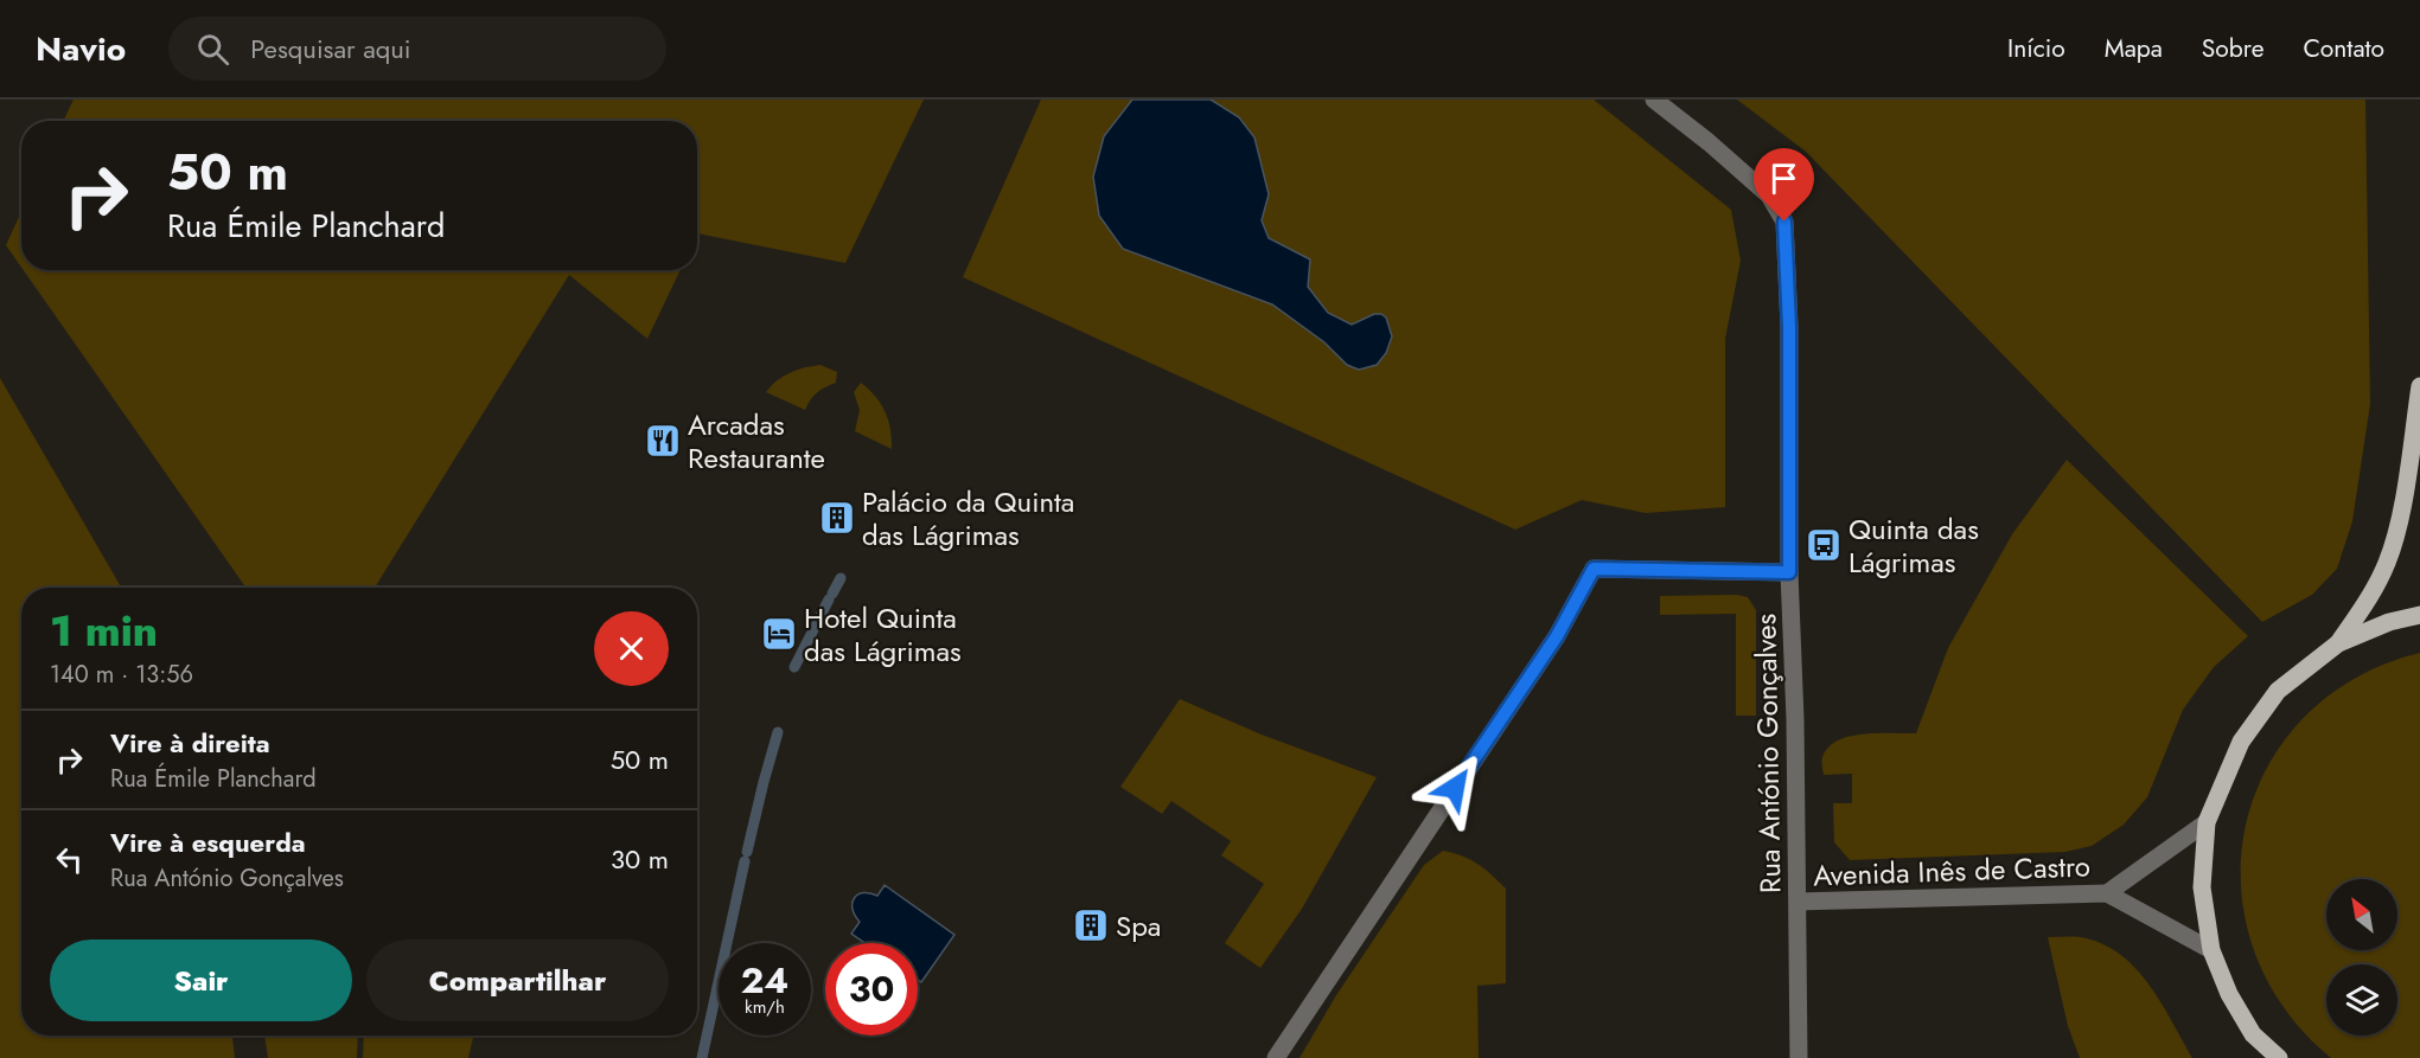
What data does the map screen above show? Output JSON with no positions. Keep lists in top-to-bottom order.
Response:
{
  "streets": {
    "street": ["Rua António Gonçalves", "Avenida Inês de Castro"]
  },
  "crossings": [
    ["Rua António Gonçalves", "Avenida Inês de Castro"]
  ],
  "places": {
    "restaurant": ["Arcadas Restaurante"],
    "building": ["Palácio da Quinta das Lágrimas", "Spa"],
    "bus stop": ["Quinta das Lágrimas"],
    "hotel": ["Hotel Quinta das Lágrimas"]
  },
  "north": "top left",
  "page": {
    "header": "Navio",
    "search": "Pesquisar aqui",
    "nav": [
      "Início",
      "Mapa",
      "Sobre",
      "Contato"
    ],
    "turn": ["50 m", "Rua Émile Planchard"],
    "heading": ["1 min", "140 m · 13:56"],
    "list": [
      {
        "name": "Vire à direita",
        "note": "Rua Émile Planchard",
        "value": "50 m"
      },
      {
        "name": "Vire à esquerda",
        "note": "Rua António Gonçalves",
        "value": "30 m"
      }
    ],
    "buttons": ["Sair", "Compartilhar"],
    "speed": "24 km/h",
    "limit": "30"
  }
}
